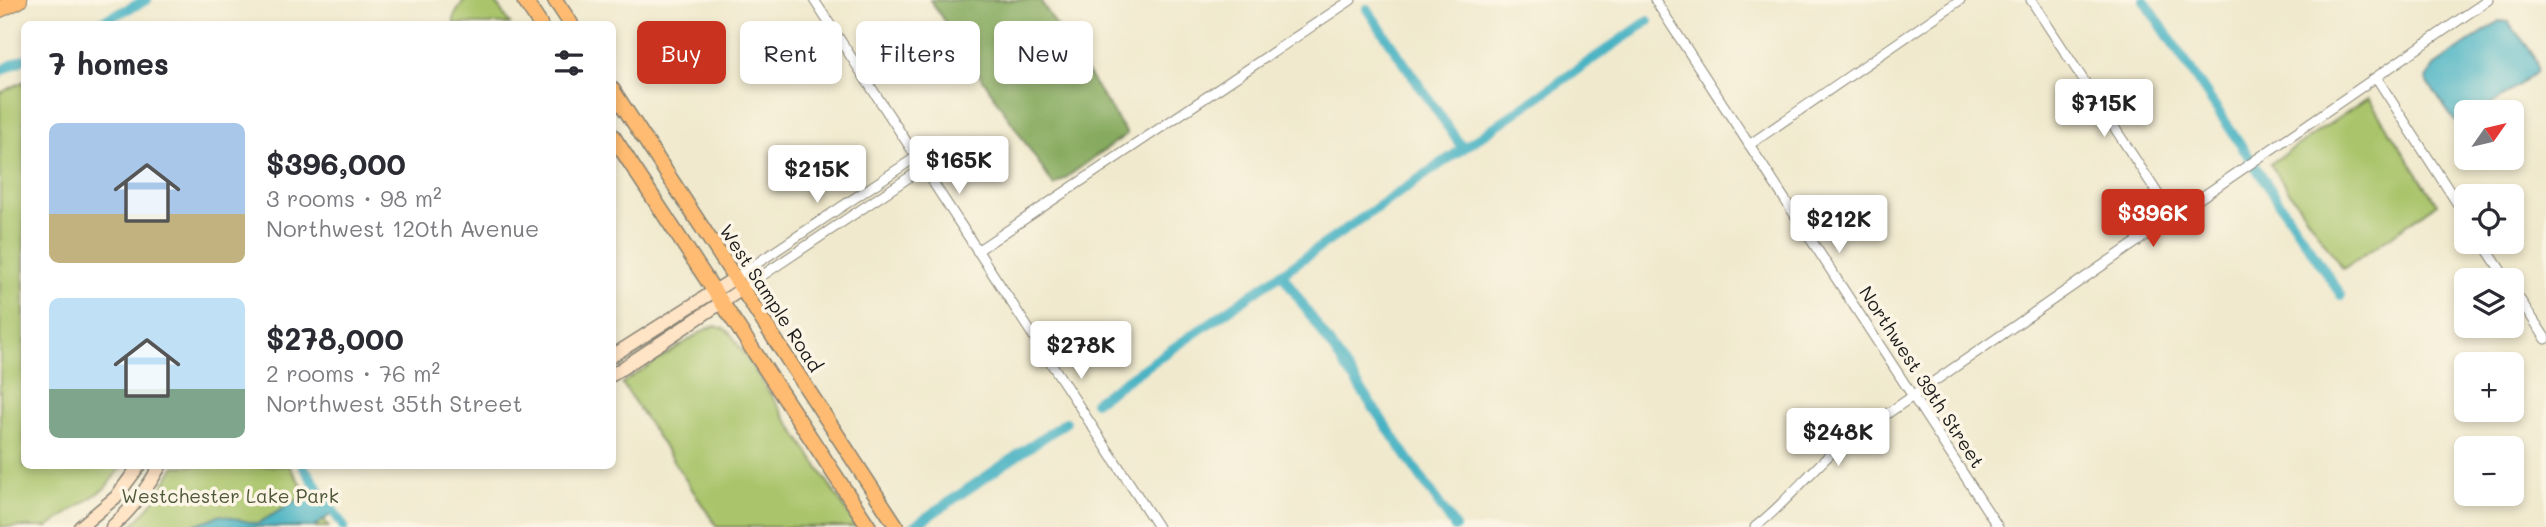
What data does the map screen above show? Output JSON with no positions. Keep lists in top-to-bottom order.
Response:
{
  "streets": {
    "main road": ["West Sample Road"],
    "street": ["Northwest 39th Street"]
  },
  "parks": ["Westchester Lake Park"],
  "north": "top right",
  "page": {
    "chip": [
      "Buy",
      "Rent",
      "Filters",
      "New"
    ],
    "heading": "7 homes",
    "price": [
      "$715K",
      "$165K",
      "$215K",
      "$396K",
      "$212K",
      "$278K",
      "$248K"
    ],
    "map_buttons": ["+", "−"],
    "list": [
      {
        "name": "$396,000",
        "note": "3 rooms · 98 m² · Northwest 120th Avenue"
      },
      {
        "name": "$278,000",
        "note": "2 rooms · 76 m² · Northwest 35th Street"
      }
    ]
  }
}
